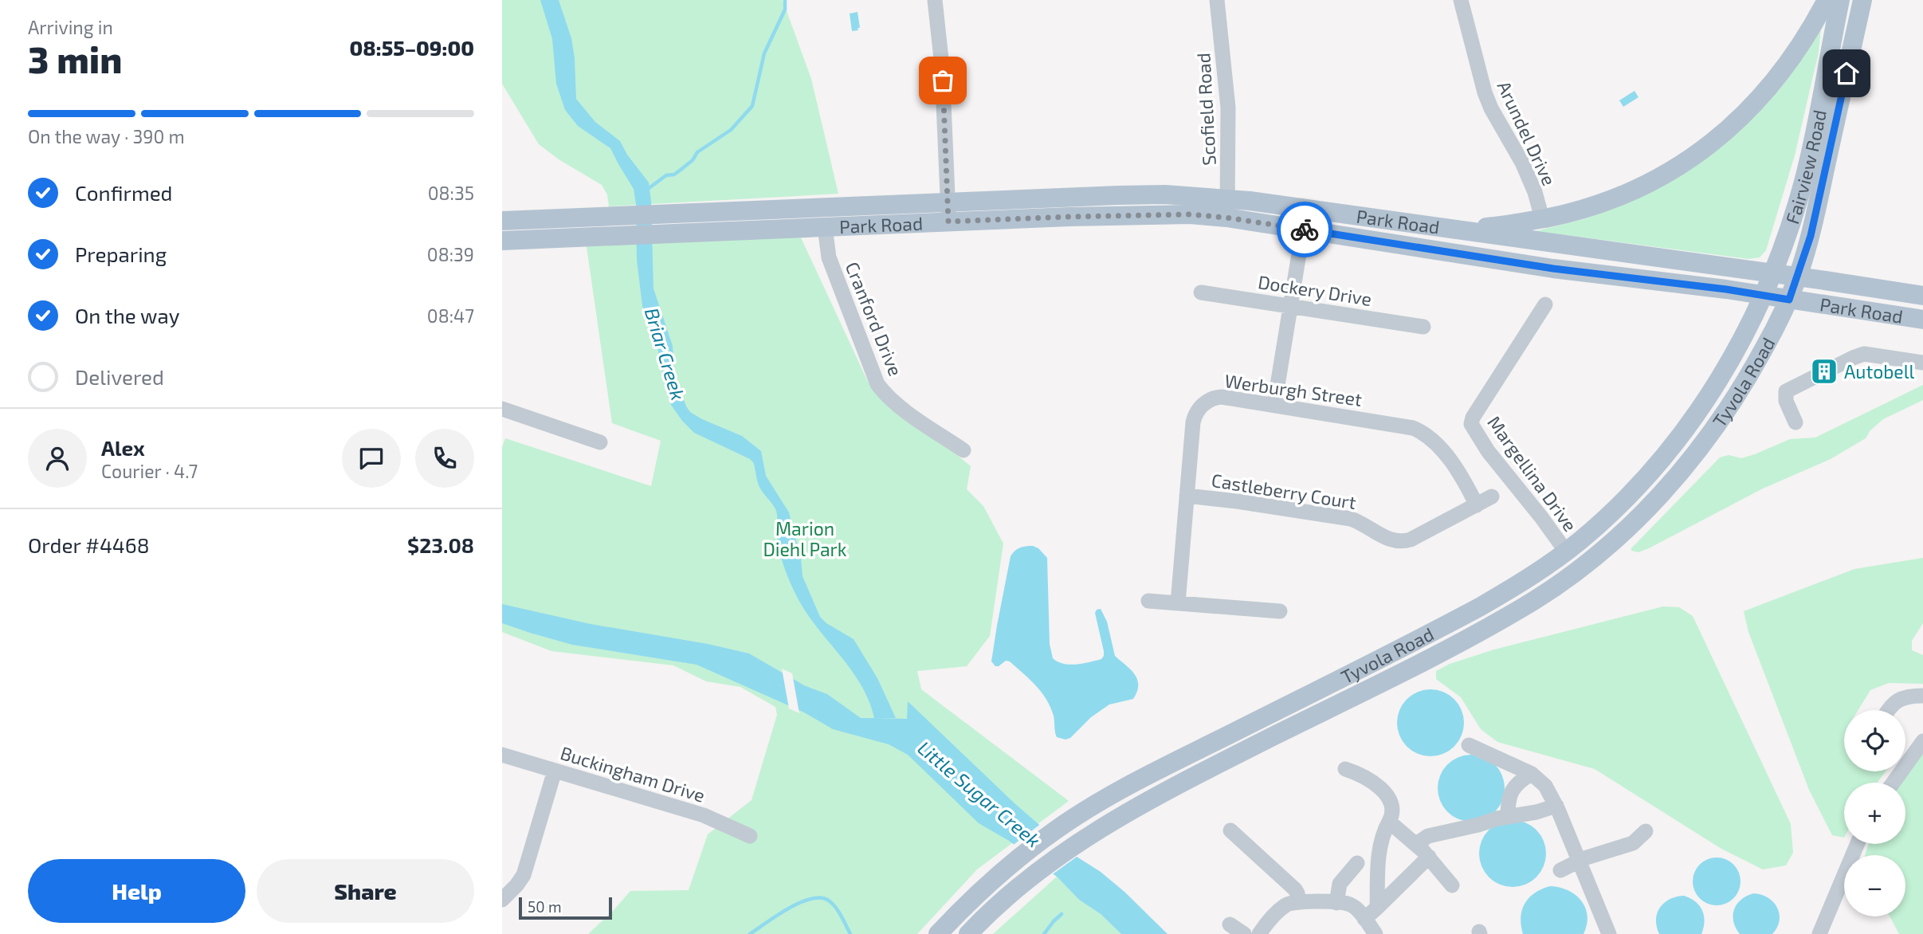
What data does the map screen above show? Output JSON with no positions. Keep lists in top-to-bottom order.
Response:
{
  "streets": {
    "main road": ["Fairview Road", "Park Road", "Tyvola Road"],
    "street": [
      "Scofield Road",
      "Arundel Drive",
      "Dockery Drive",
      "Cranford Drive",
      "Werburgh Street",
      "Margellina Drive",
      "Castleberry Court",
      "Buckingham Drive"
    ]
  },
  "crossings": [
    ["Scofield Road", "Park Road"],
    ["Fairview Road", "Park Road"],
    ["Fairview Road", "Tyvola Road"],
    ["Park Road", "Cranford Drive"],
    ["Park Road", "Tyvola Road"],
    ["Tyvola Road", "Margellina Drive"],
    ["Werburgh Street", "Castleberry Court"]
  ],
  "water": ["Briar Creek", "Little Sugar Creek"],
  "parks": ["Marion Diehl Park"],
  "places": {
    "building": ["Autobell"]
  },
  "scale_bar": "50 m",
  "page": {
    "heading": ["3 min", "Arriving in", "08:55–09:00"],
    "panel": [
      "Alex",
      "Courier · 4.7",
      "Order #4468",
      "$23.08"
    ],
    "bar": "On the way · 390 m",
    "list": [
      ["Confirmed", "08:35"],
      ["Preparing", "08:39"],
      ["On the way", "08:47"],
      "Delivered"
    ],
    "map_buttons": ["+", "−"],
    "buttons": ["Help", "Share"],
    "scale": "50 m"
  }
}
